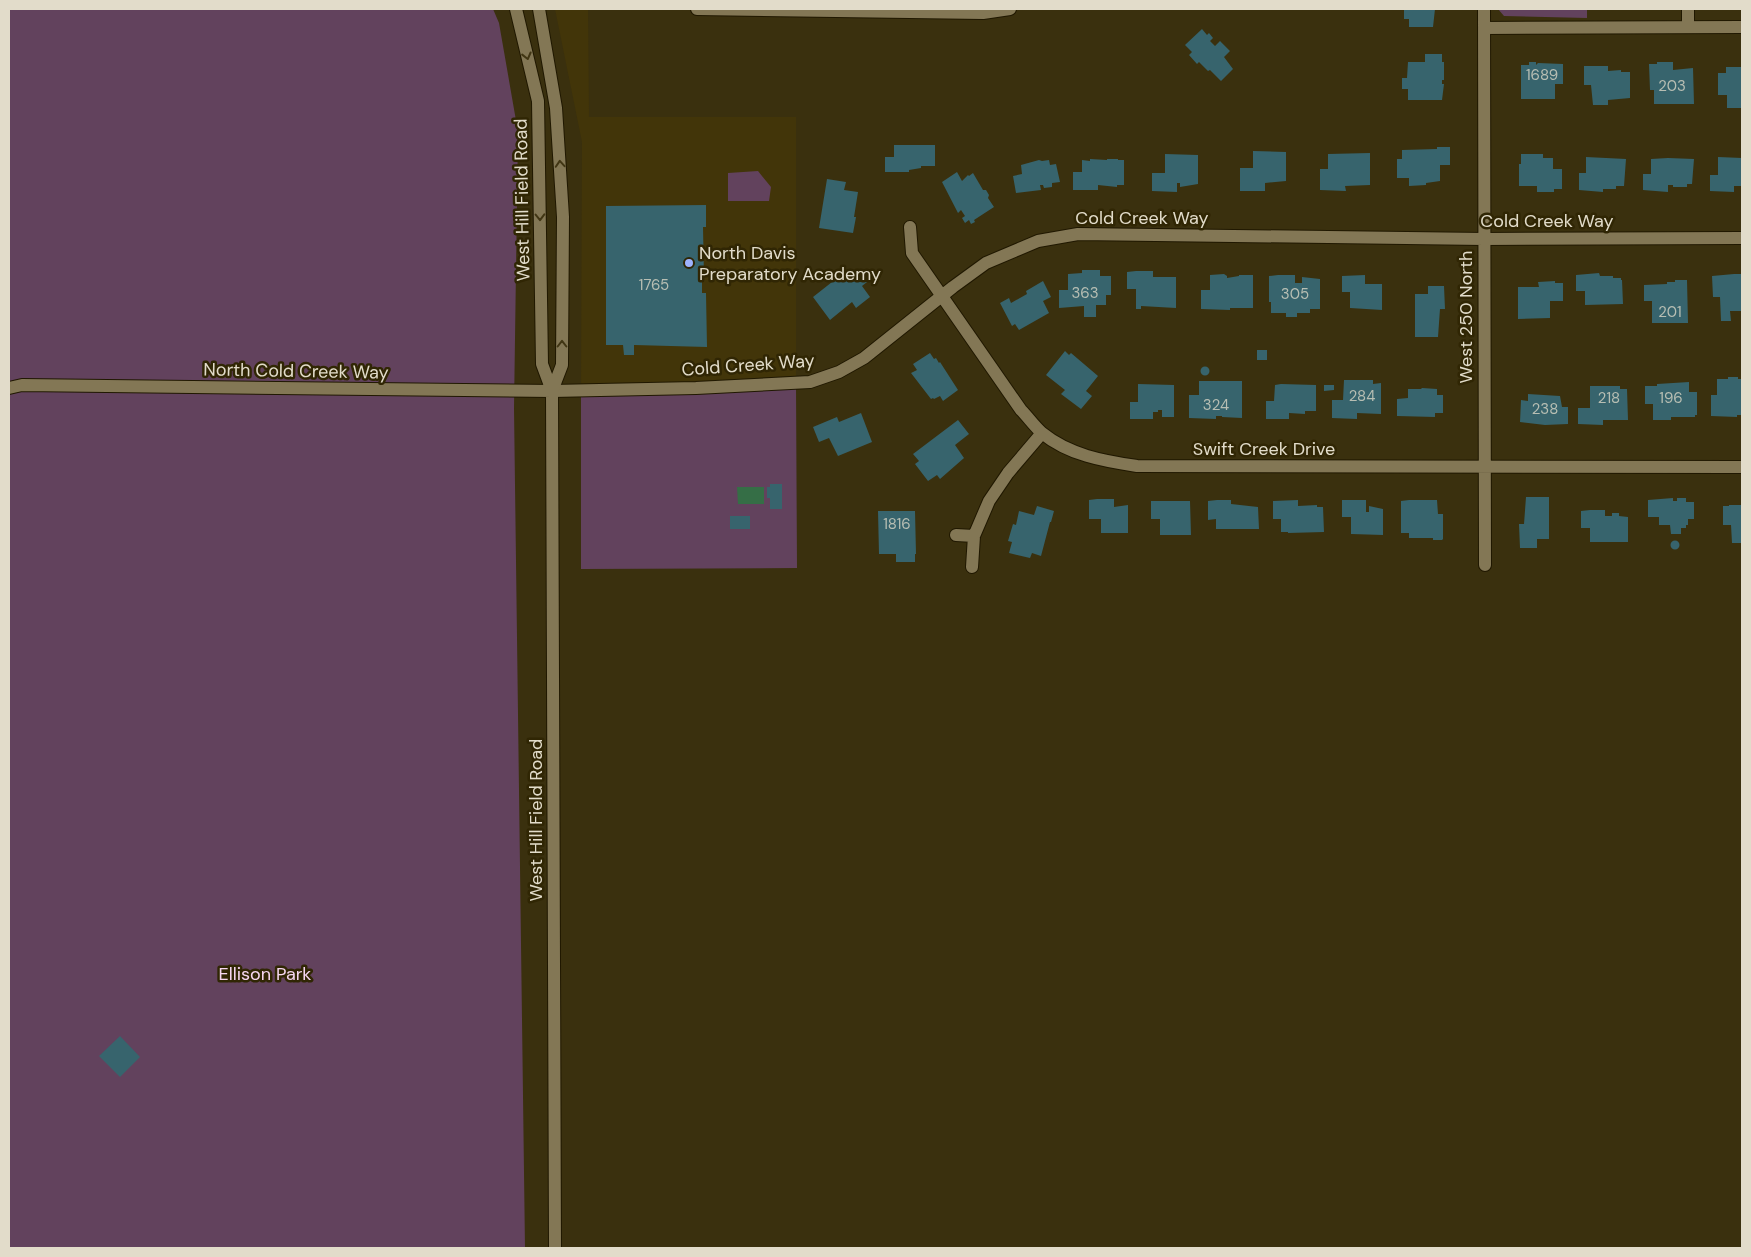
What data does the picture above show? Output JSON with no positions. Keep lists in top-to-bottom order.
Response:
{
  "streets": {
    "street": [
      "West Hill Field Road",
      "Cold Creek Way",
      "West 250 North",
      "North Cold Creek Way",
      "Swift Creek Drive"
    ]
  },
  "crossings": [
    ["West Hill Field Road", "North Cold Creek Way"],
    ["Cold Creek Way", "West 250 North"],
    ["Cold Creek Way", "North Cold Creek Way"],
    ["Cold Creek Way", "Swift Creek Drive"],
    ["West 250 North", "Swift Creek Drive"]
  ],
  "parks": ["Ellison Park"],
  "places": ["North Davis Preparatory Academy"],
  "house_numbers": [
    "1689",
    "203",
    "1765",
    "363",
    "305",
    "201",
    "284",
    "218",
    "196",
    "324",
    "238",
    "1816"
  ]
}
